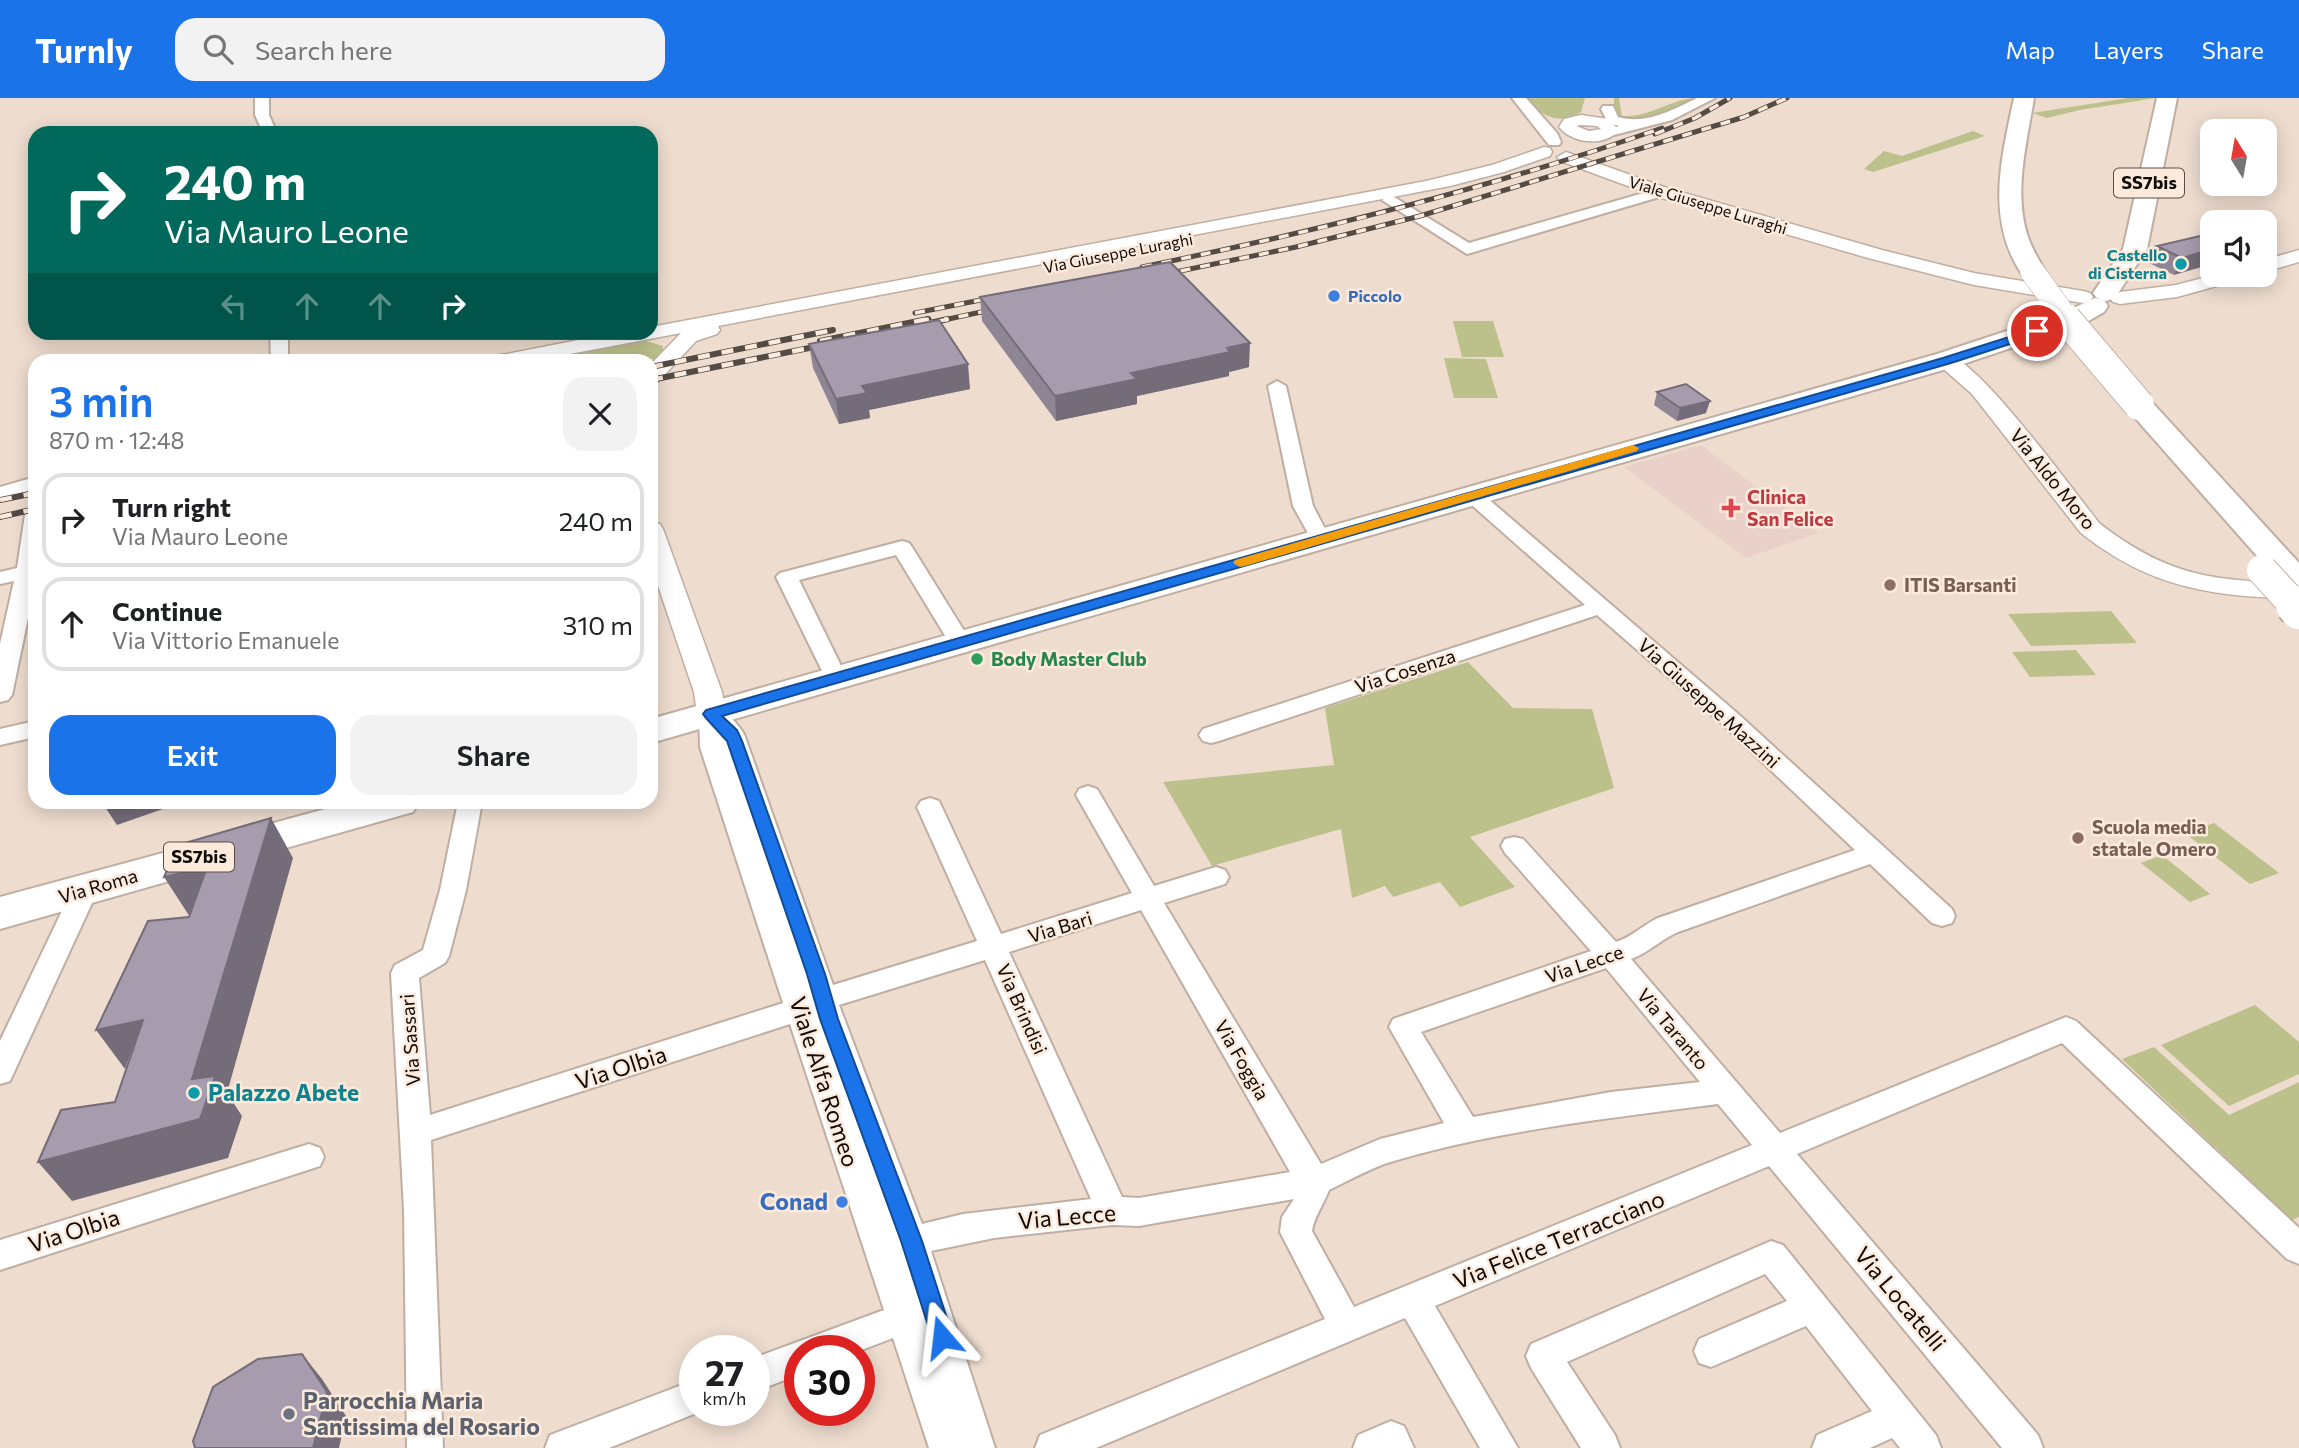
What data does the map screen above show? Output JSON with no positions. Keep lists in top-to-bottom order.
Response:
{
  "streets": {
    "main road": ["SS7bis", "Via Roma"],
    "street": [
      "Viale Giuseppe Luraghi",
      "Via Giuseppe Luraghi",
      "Via Aldo Moro",
      "Via Cosenza",
      "Via Giuseppe Mazzini",
      "Via Bari",
      "Via Lecce",
      "Via Brindisi",
      "Via Taranto",
      "Via Sassari",
      "Via Foggia",
      "Via Olbia",
      "Viale Alfa Romeo",
      "Via Felice Terracciano",
      "Via Locatelli"
    ]
  },
  "crossings": [
    ["SS7bis", "Viale Giuseppe Luraghi"],
    ["SS7bis", "Via Aldo Moro"],
    ["SS7bis", "Via Giuseppe Mazzini"],
    ["SS7bis", "Viale Alfa Romeo"],
    ["Viale Giuseppe Luraghi", "Via Giuseppe Luraghi"],
    ["Via Cosenza", "Via Giuseppe Mazzini"],
    ["Via Giuseppe Mazzini", "Via Lecce"],
    ["Via Bari", "Via Brindisi"],
    ["Via Bari", "Via Foggia"],
    ["Via Bari", "Via Olbia"],
    ["Via Bari", "Viale Alfa Romeo"],
    ["Via Lecce", "Via Brindisi"],
    ["Via Lecce", "Via Taranto"],
    ["Via Lecce", "Via Foggia"],
    ["Via Lecce", "Viale Alfa Romeo"],
    ["Via Taranto", "Via Felice Terracciano"],
    ["Via Taranto", "Via Locatelli"],
    ["Via Sassari", "Via Olbia"],
    ["Via Olbia", "Viale Alfa Romeo"],
    ["Via Felice Terracciano", "Via Locatelli"]
  ],
  "places": {
    "other": [
      "Castello di Cisterna",
      "Piccolo",
      "ITIS Barsanti",
      "Body Master Club",
      "Scuola media statale Omero",
      "Palazzo Abete",
      "Conad",
      "Parrocchia Maria Santissima del Rosario"
    ],
    "health": ["Clinica San Felice"]
  },
  "north": "top",
  "page": {
    "header": "Turnly",
    "search": "Search here",
    "nav": ["Map", "Layers", "Share"],
    "turn": ["240 m", "Via Mauro Leone"],
    "heading": ["3 min", "870 m · 12:48"],
    "list": [
      {
        "name": "Turn right",
        "note": "Via Mauro Leone",
        "value": "240 m"
      },
      {
        "name": "Continue",
        "note": "Via Vittorio Emanuele",
        "value": "310 m"
      }
    ],
    "buttons": ["Exit", "Share"],
    "speed": "27 km/h",
    "limit": "30"
  }
}
